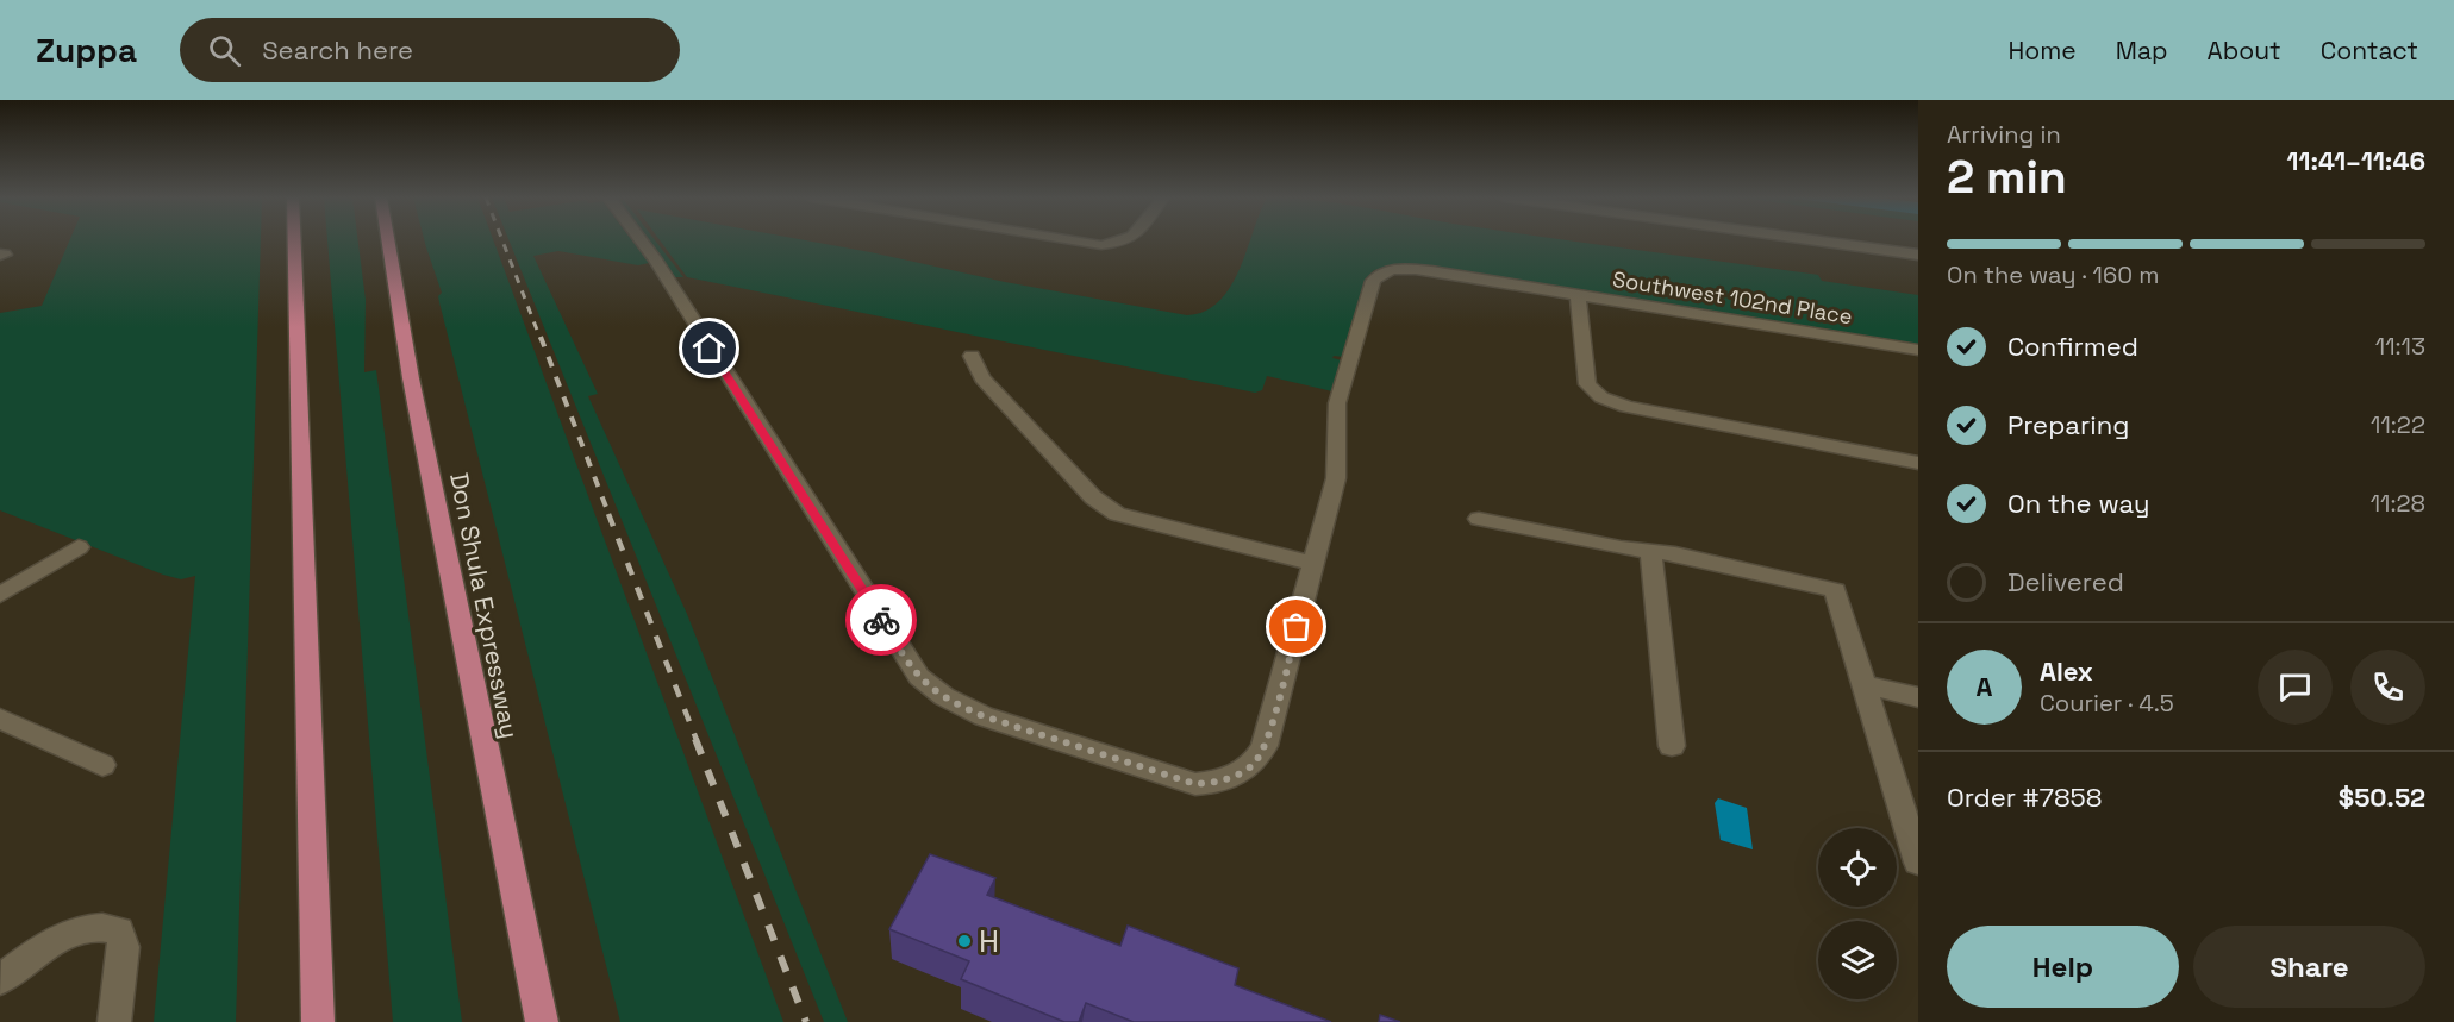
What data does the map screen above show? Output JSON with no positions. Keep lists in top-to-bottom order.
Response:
{
  "streets": {
    "highway": ["Don Shula Expressway"],
    "street": ["Southwest 102nd Place"]
  },
  "places": ["H"],
  "page": {
    "header": "Zuppa",
    "search": "Search here",
    "nav": [
      "Home",
      "Map",
      "About",
      "Contact"
    ],
    "heading": ["2 min", "Arriving in", "11:41–11:46"],
    "panel": [
      "Alex",
      "Courier · 4.5",
      "Order #7858",
      "$50.52"
    ],
    "bar": "On the way · 160 m",
    "list": [
      ["Confirmed", "11:13"],
      ["Preparing", "11:22"],
      ["On the way", "11:28"],
      "Delivered"
    ],
    "round": "A",
    "buttons": ["Help", "Share"]
  }
}
